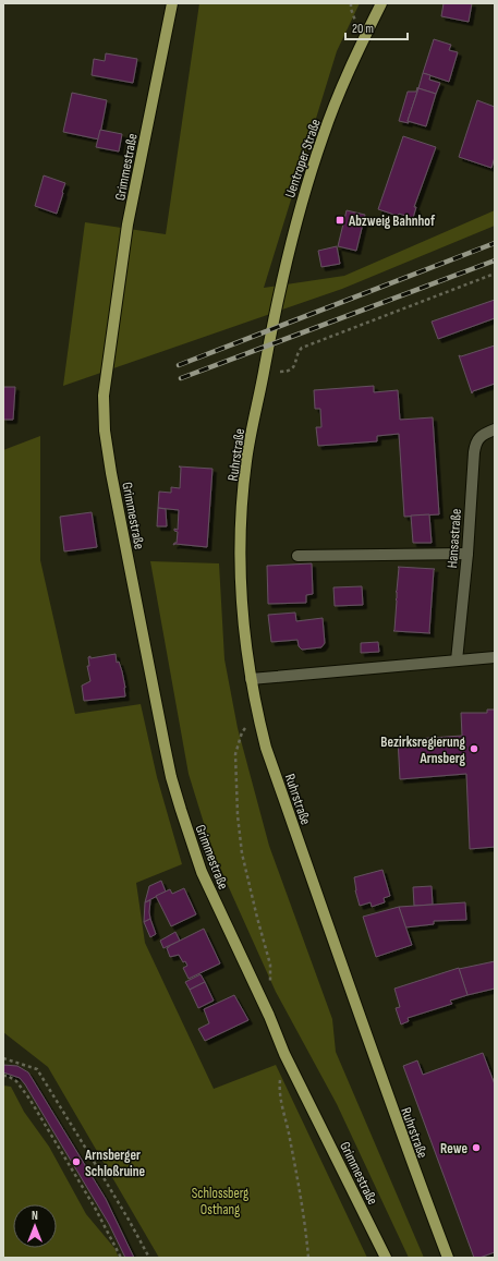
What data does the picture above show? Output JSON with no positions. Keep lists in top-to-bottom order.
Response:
{
  "streets": {
    "main road": ["Uentroper Straße", "Grimmestraße", "Ruhrstraße"],
    "street": ["Hansastraße"]
  },
  "crossings": [
    ["Uentroper Straße", "Ruhrstraße"]
  ],
  "parks": ["Schlossberg Osthang"],
  "places": {
    "transit": ["Abzweig Bahnhof"],
    "other": ["Bezirksregierung Arnsberg", "Rewe", "Arnsberger Schloßruine"]
  },
  "scale_bar": "20 m",
  "north": "top"
}
